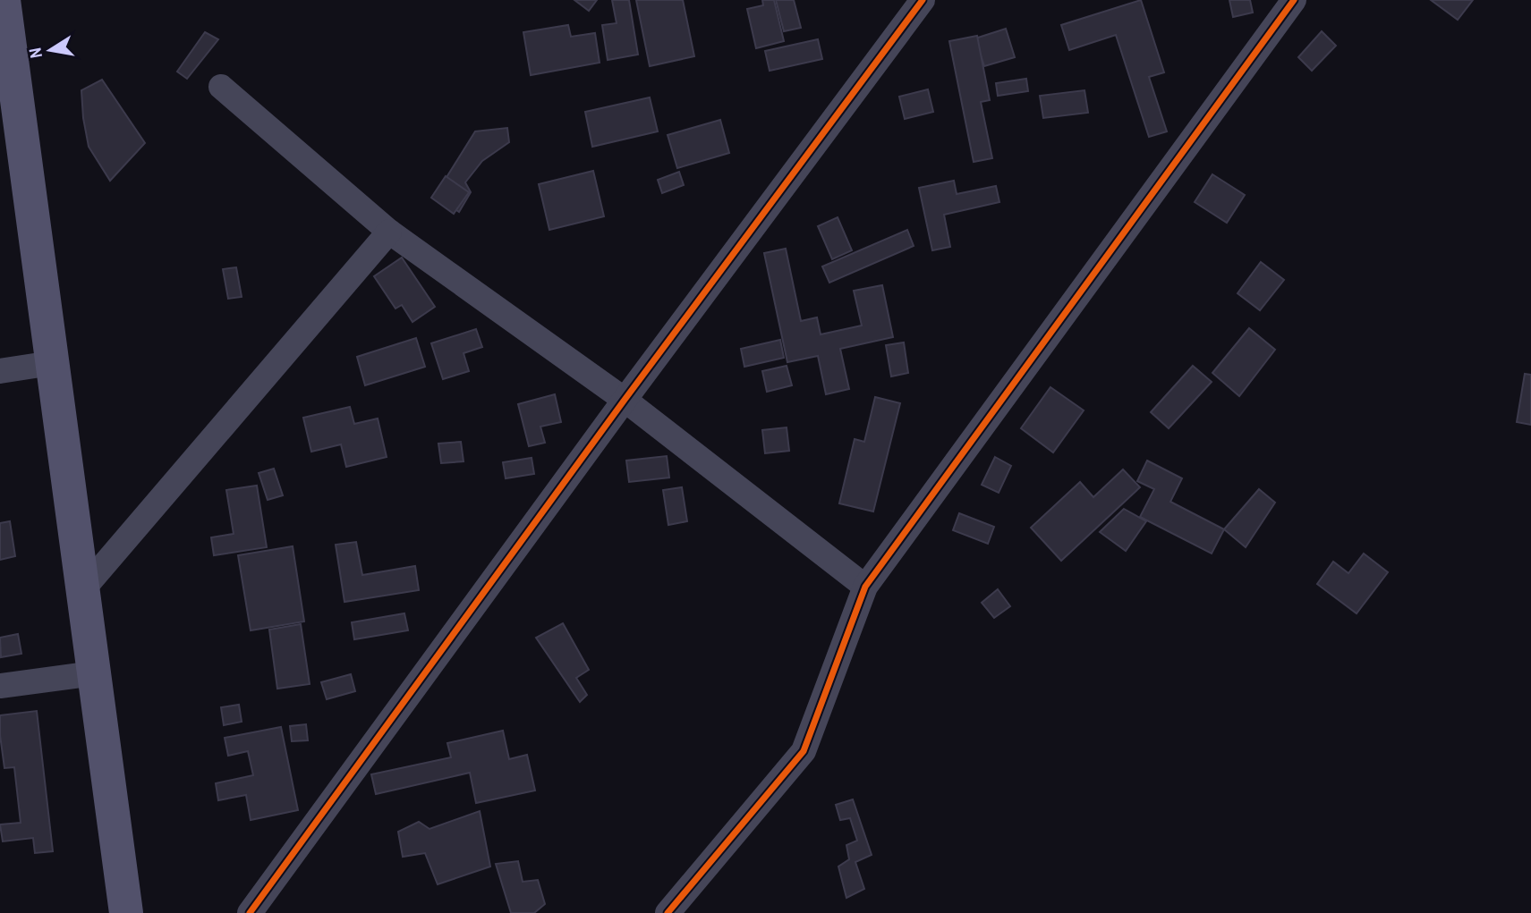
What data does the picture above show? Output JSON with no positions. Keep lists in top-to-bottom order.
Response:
{
  "north": "left"
}
